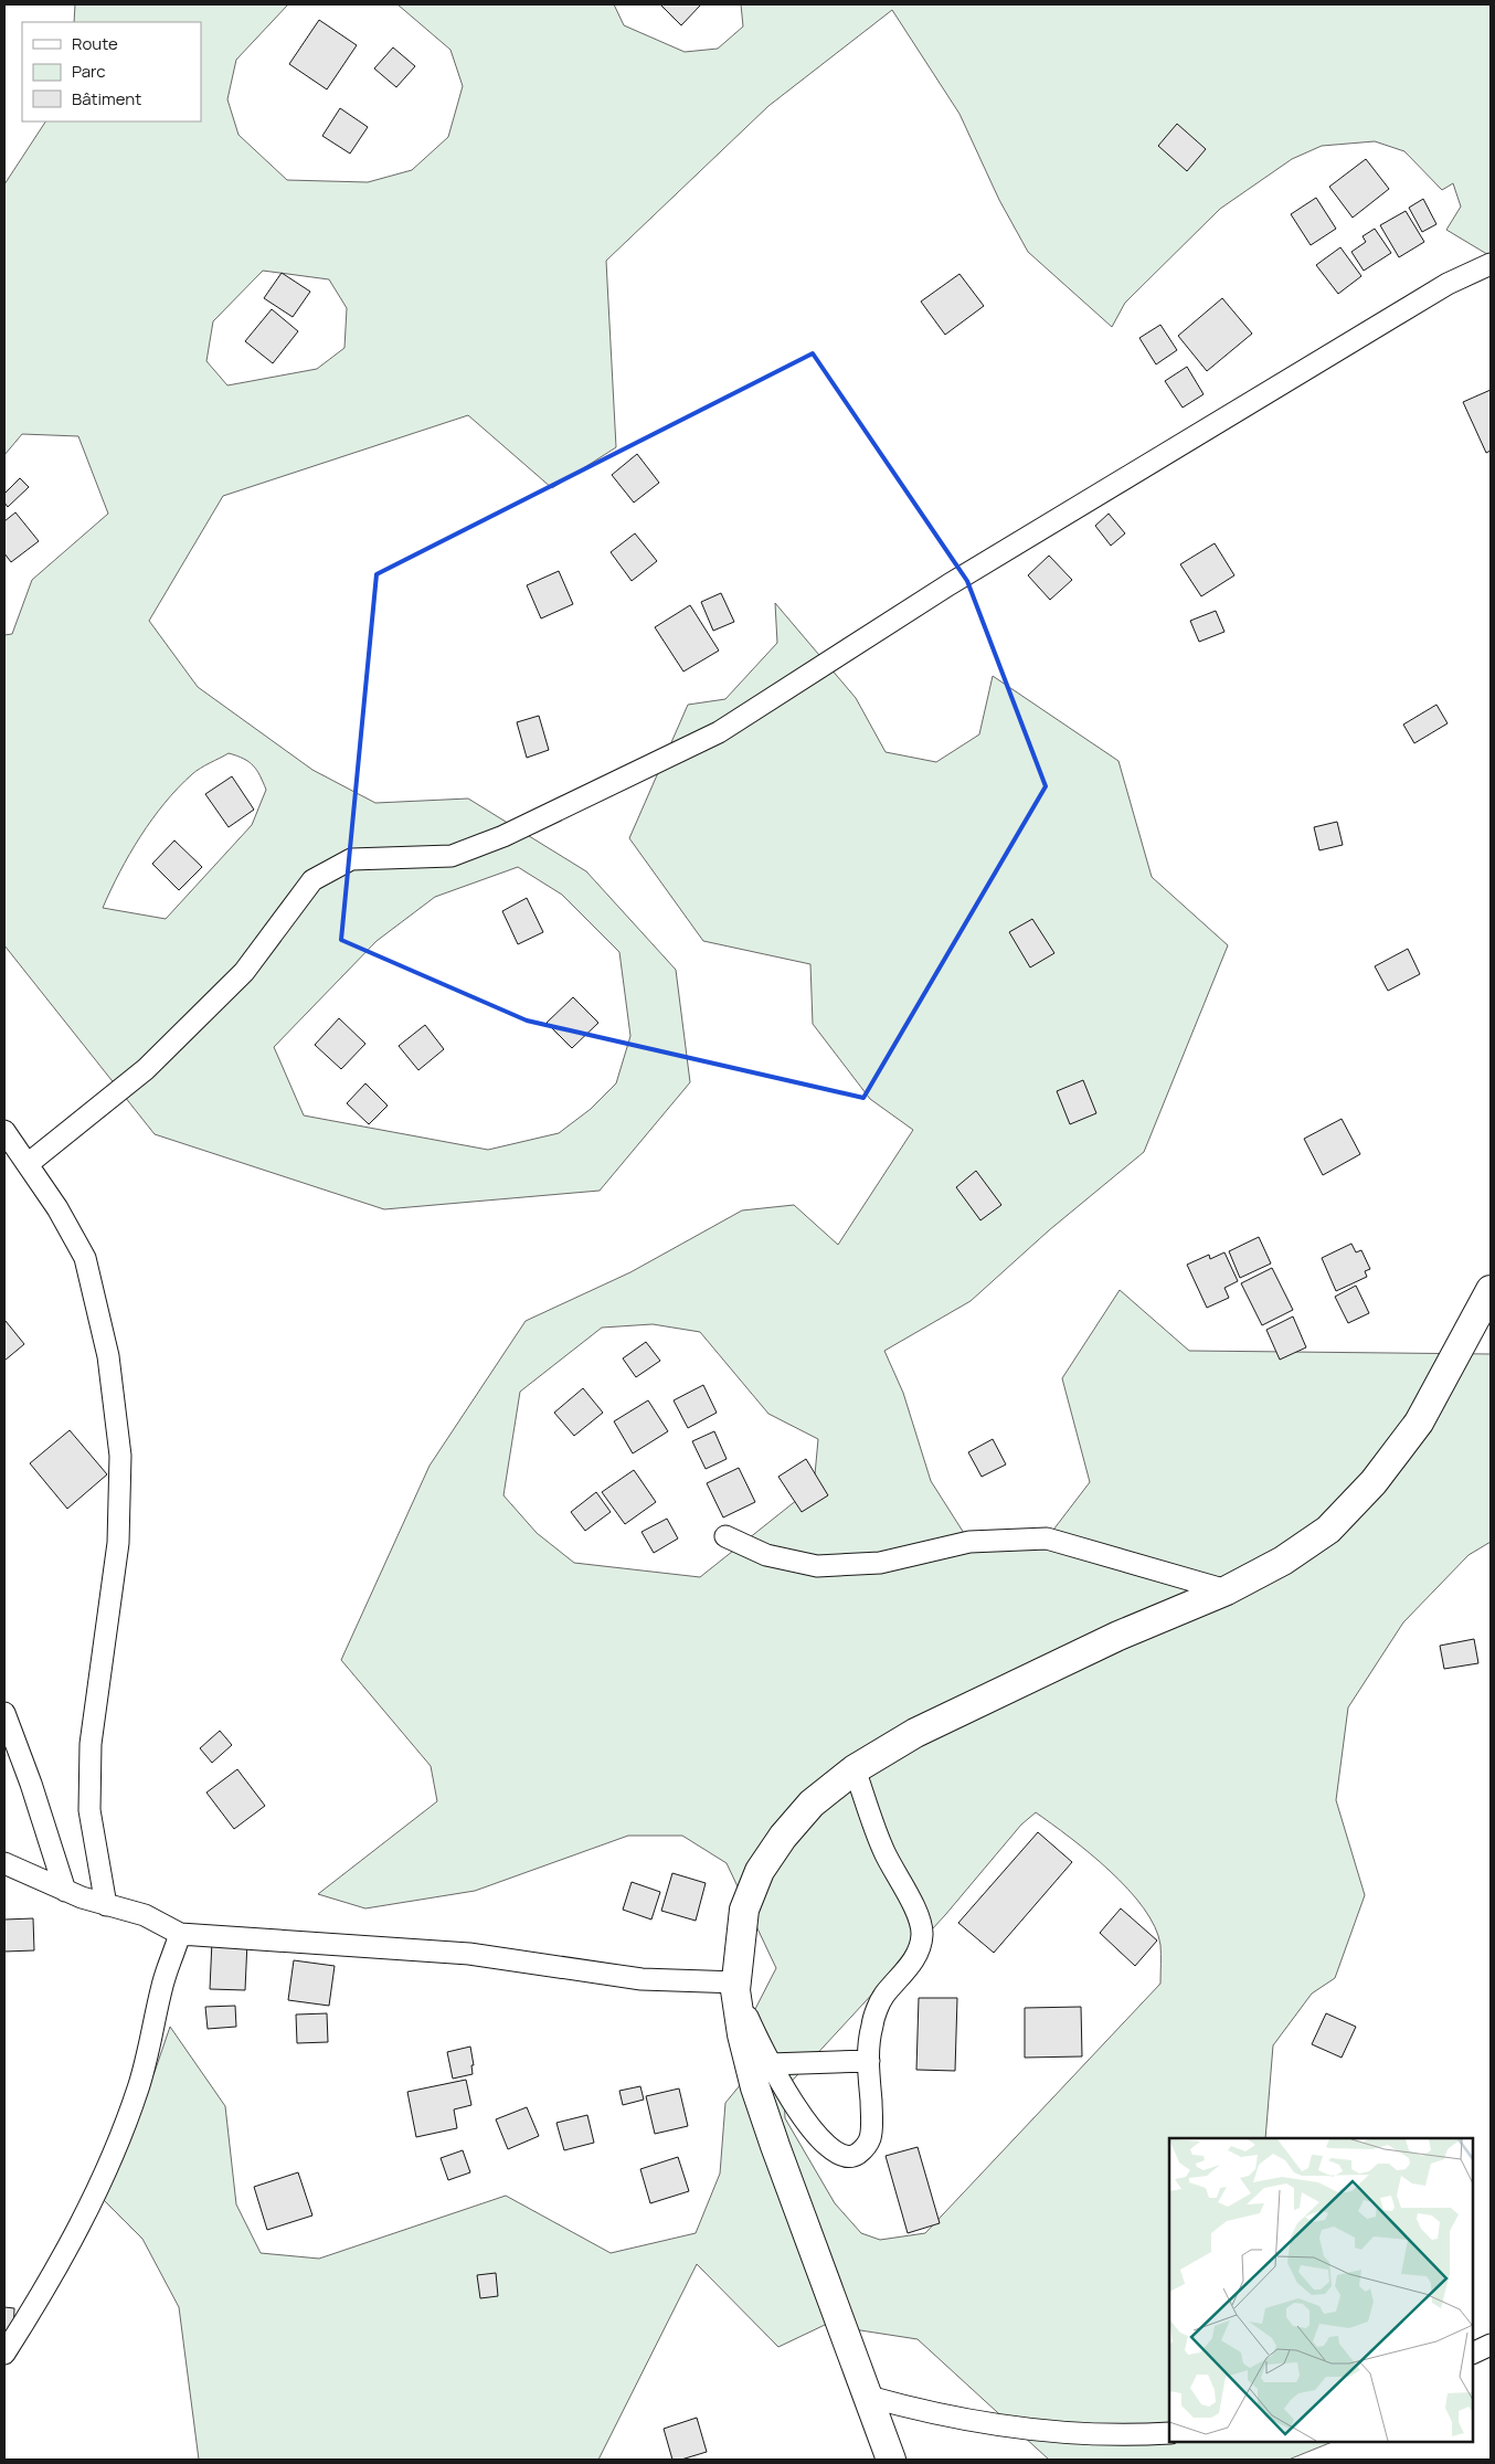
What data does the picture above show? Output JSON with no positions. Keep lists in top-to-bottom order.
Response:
{
  "legend": ["Route", "Parc", "Bâtiment"]
}
